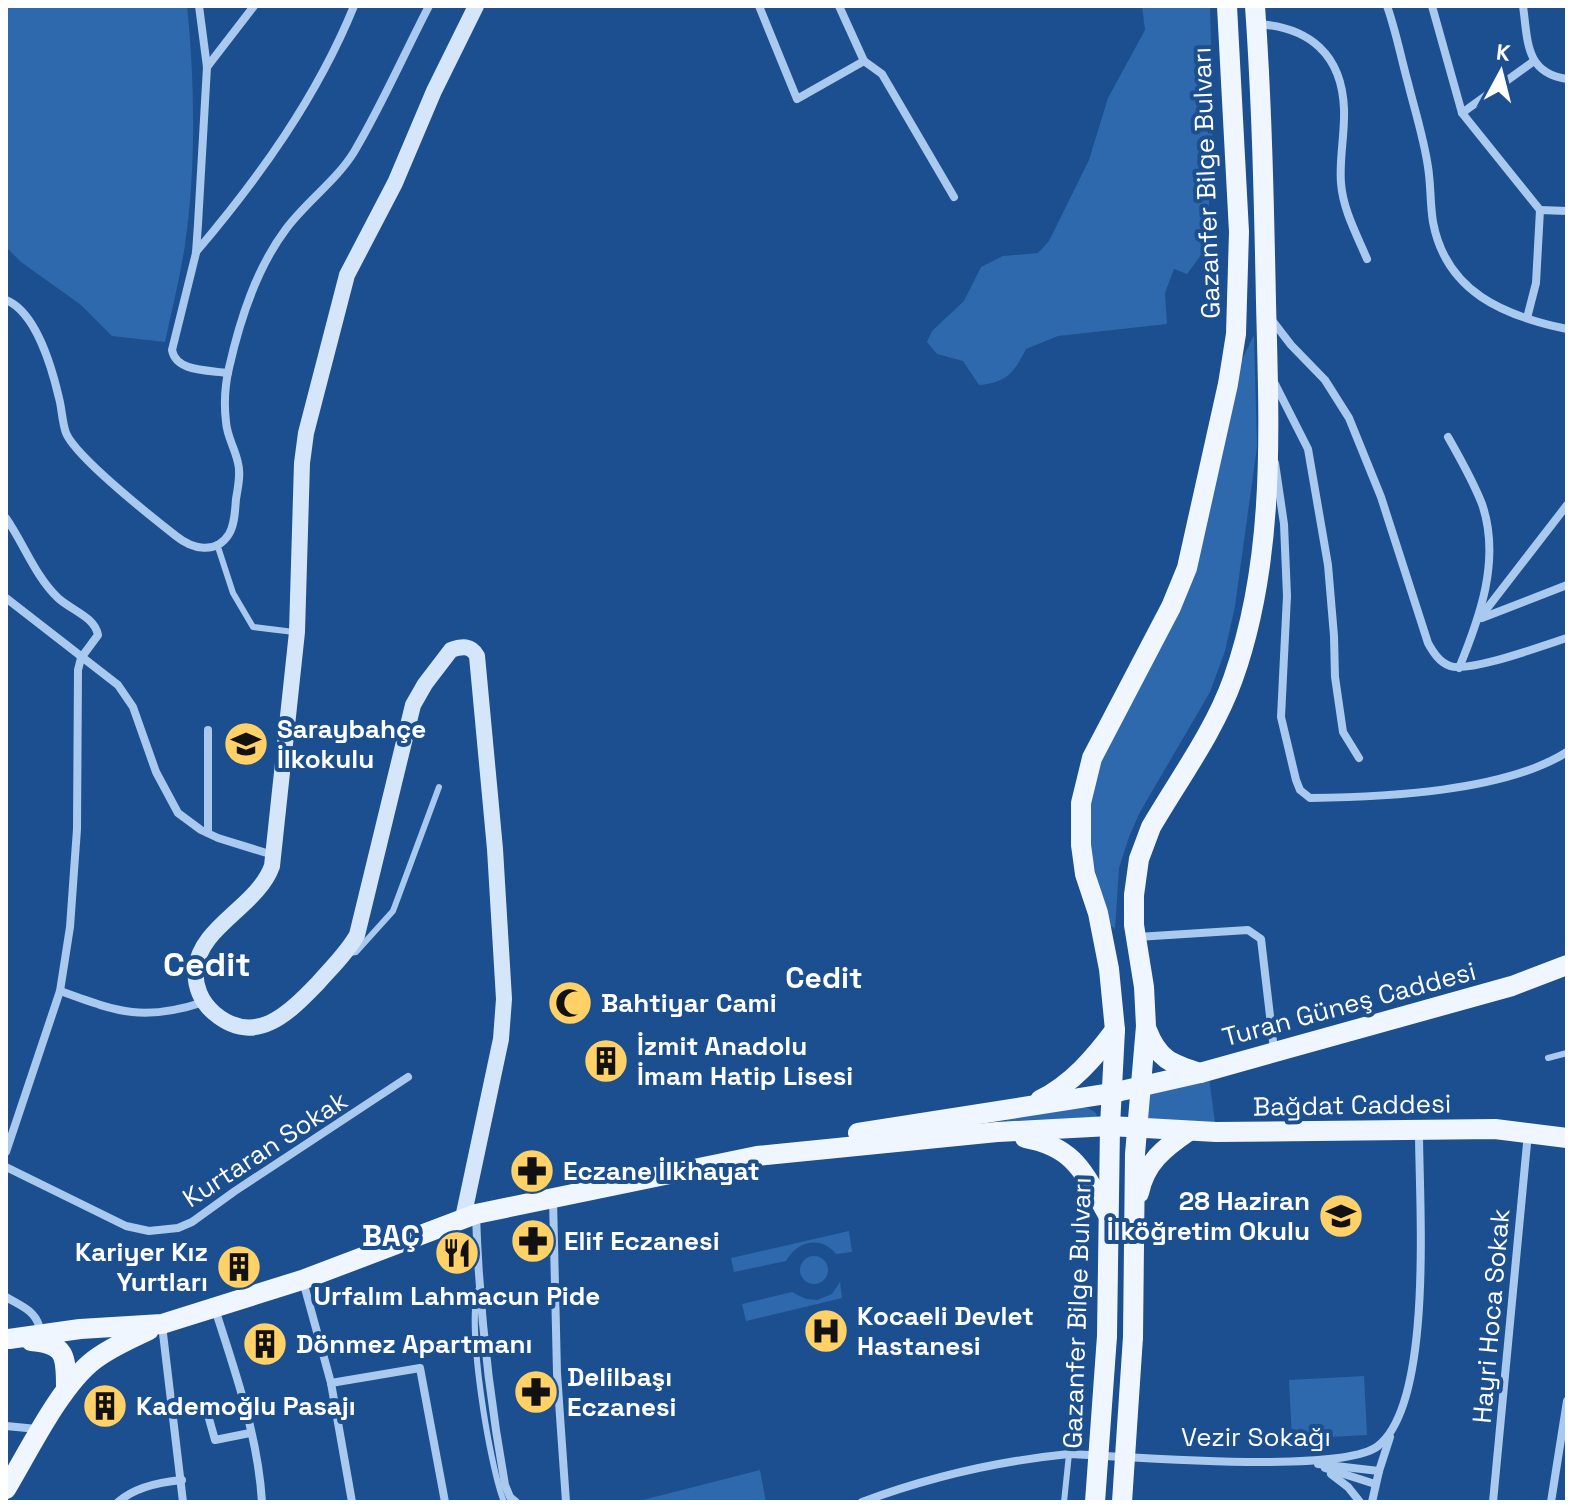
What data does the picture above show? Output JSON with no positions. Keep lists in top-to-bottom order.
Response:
{
  "streets": {
    "main road": ["Gazanfer Bilge Bulvarı", "Turan Güneş Caddesi", "Bağdat Caddesi"],
    "street": ["Kurtaran Sokak", "Hayri Hoca Sokak", "Vezir Sokağı"]
  },
  "crossings": [
    ["Gazanfer Bilge Bulvarı", "Turan Güneş Caddesi"],
    ["Gazanfer Bilge Bulvarı", "Bağdat Caddesi"],
    ["Bağdat Caddesi", "Hayri Hoca Sokak"]
  ],
  "districts": ["Cedit", "Cedit", "BAÇ"],
  "places": {
    "school or university": ["Saraybahçe İlkokulu", "28 Haziran İlköğretim Okulu"],
    "mosque": ["Bahtiyar Cami"],
    "building": [
      "İzmit Anadolu İmam Hatip Lisesi",
      "Kariyer Kız Yurtları",
      "Dönmez Apartmanı",
      "Kademoğlu Pasajı"
    ],
    "pharmacy": ["Eczane İlkhayat", "Elif Eczanesi", "Delilbaşı Eczanesi"],
    "restaurant": ["Urfalım Lahmacun Pide"],
    "hospital": ["Kocaeli Devlet Hastanesi"]
  },
  "north": "top"
}
